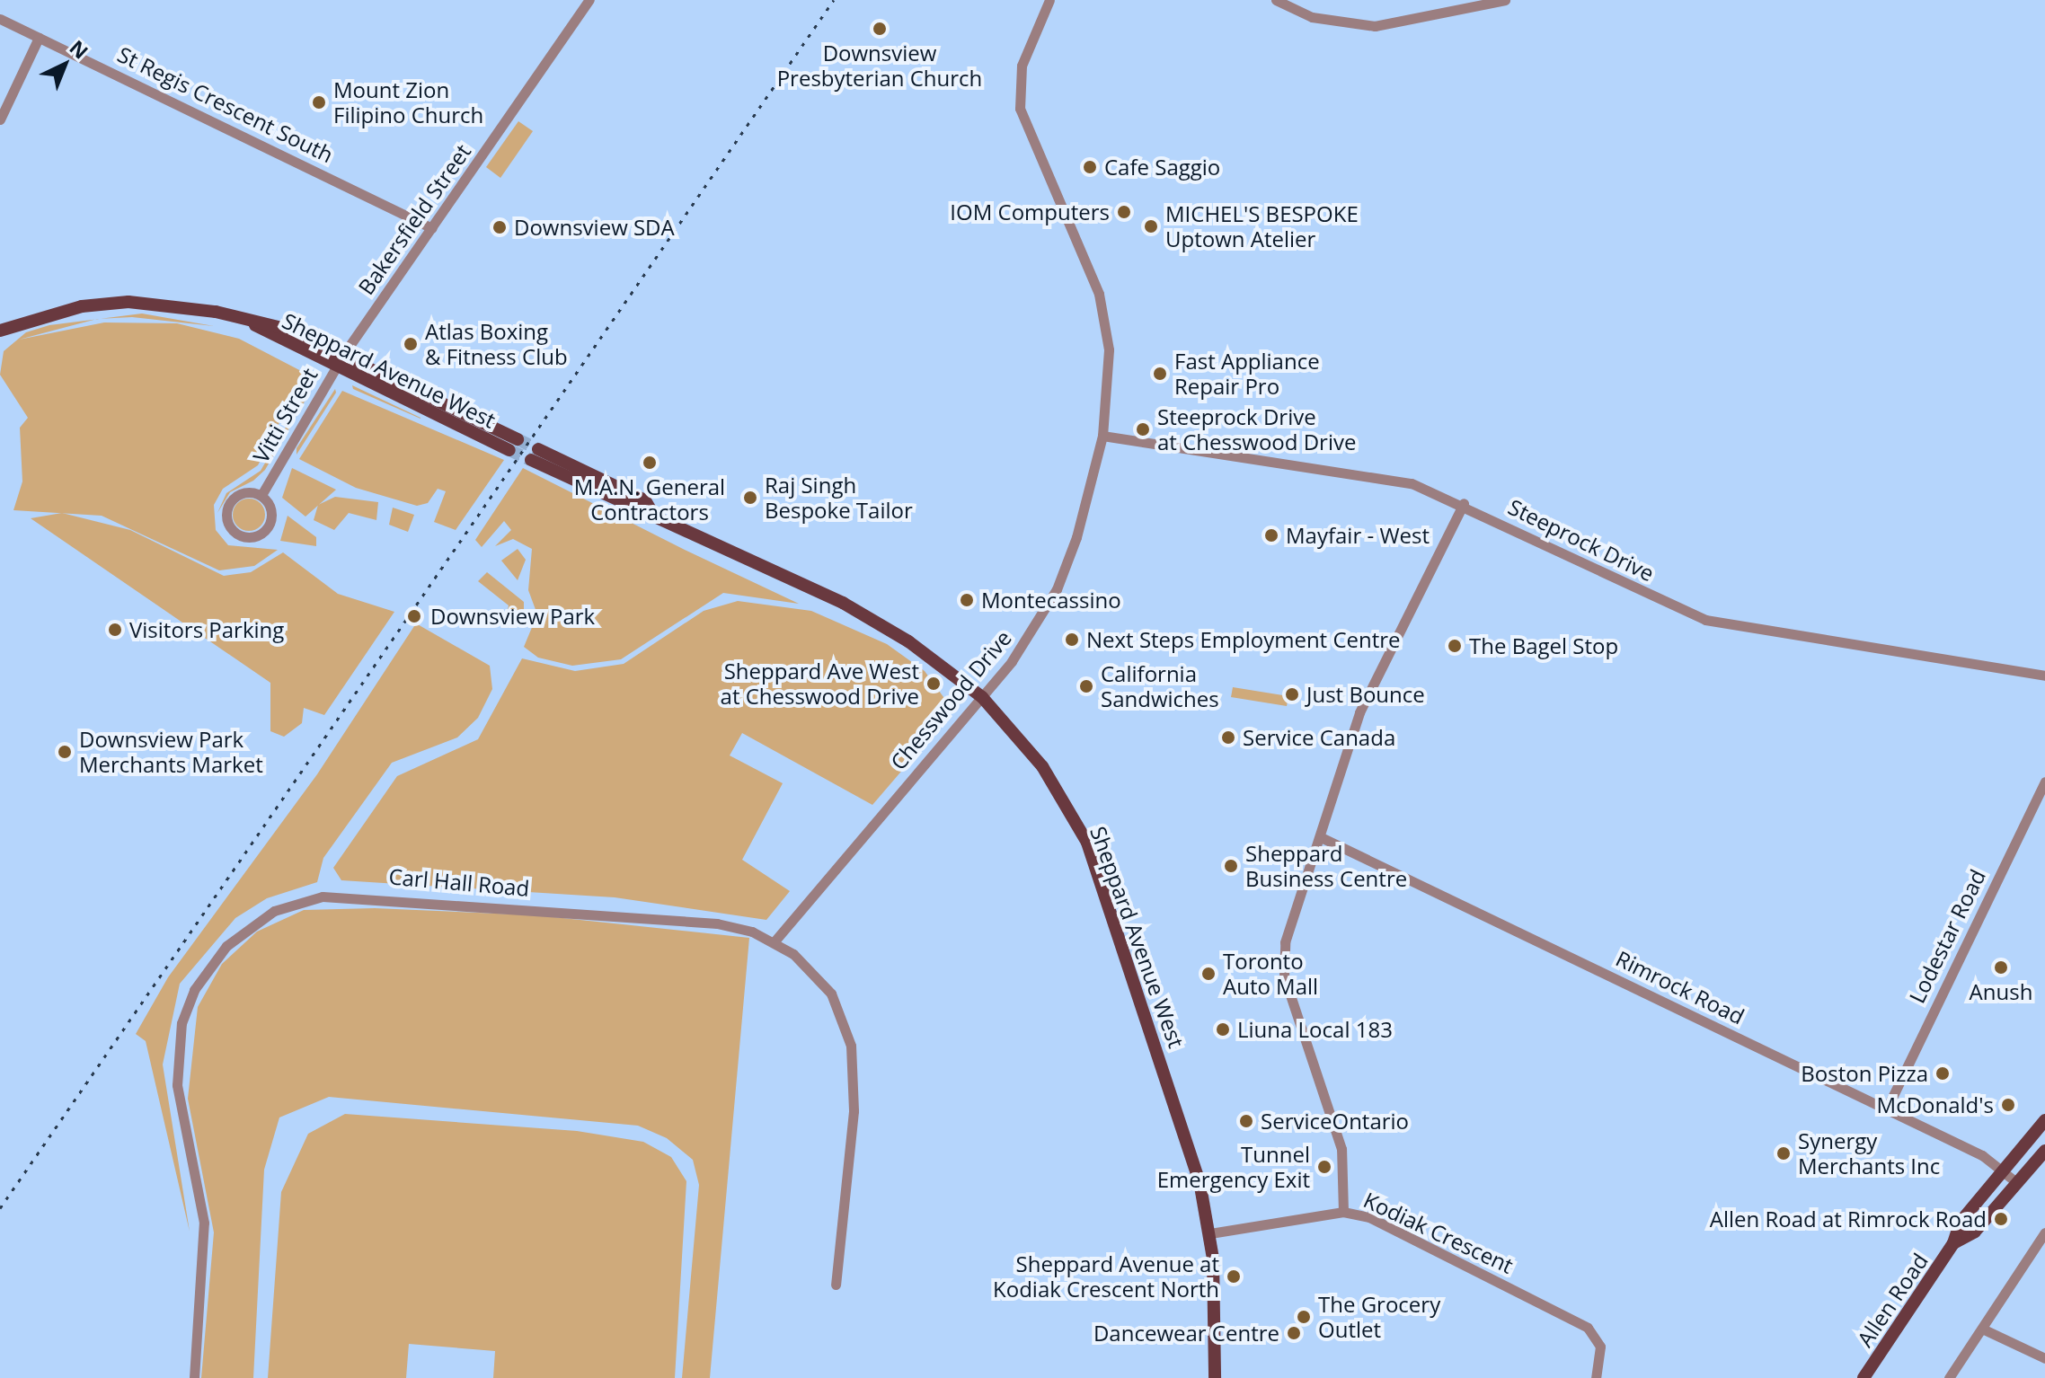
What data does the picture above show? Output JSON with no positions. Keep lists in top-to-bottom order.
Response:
{
  "streets": {
    "main road": ["Sheppard Avenue West", "Allen Road"],
    "street": [
      "St Regis Crescent South",
      "Bakersfield Street",
      "Vitti Street",
      "Steeprock Drive",
      "Chesswood Drive",
      "Carl Hall Road",
      "Lodestar Road",
      "Rimrock Road",
      "Kodiak Crescent"
    ]
  },
  "crossings": [
    ["St Regis Crescent South", "Bakersfield Street"],
    ["Bakersfield Street", "Sheppard Avenue West"],
    ["Bakersfield Street", "Vitti Street"],
    ["Sheppard Avenue West", "Vitti Street"],
    ["Sheppard Avenue West", "Chesswood Drive"],
    ["Sheppard Avenue West", "Kodiak Crescent"],
    ["Steeprock Drive", "Chesswood Drive"],
    ["Chesswood Drive", "Carl Hall Road"],
    ["Lodestar Road", "Rimrock Road"],
    ["Rimrock Road", "Allen Road"]
  ],
  "places": [
    "Downsview Presbyterian Church",
    "Mount Zion Filipino Church",
    "Cafe Saggio",
    "IOM Computers",
    "MICHEL'S BESPOKE Uptown Atelier",
    "Downsview SDA",
    "Atlas Boxing & Fitness Club",
    "Fast Appliance Repair Pro",
    "Steeprock Drive at Chesswood Drive",
    "M.A.N. General Contractors",
    "Raj Singh Bespoke Tailor",
    "Mayfair - West",
    "Montecassino",
    "Downsview Park",
    "Visitors Parking",
    "Next Steps Employment Centre",
    "The Bagel Stop",
    "Sheppard Ave West at Chesswood Drive",
    "California Sandwiches",
    "Just Bounce",
    "Service Canada",
    "Downsview Park Merchants Market",
    "Sheppard Business Centre",
    "Anush",
    "Toronto Auto Mall",
    "Liuna Local 183",
    "Boston Pizza",
    "McDonald's",
    "ServiceOntario",
    "Synergy Merchants Inc",
    "Tunnel Emergency Exit",
    "Allen Road at Rimrock Road",
    "Sheppard Avenue at Kodiak Crescent North",
    "The Grocery Outlet",
    "Dancewear Centre"
  ],
  "north": "top right"
}
